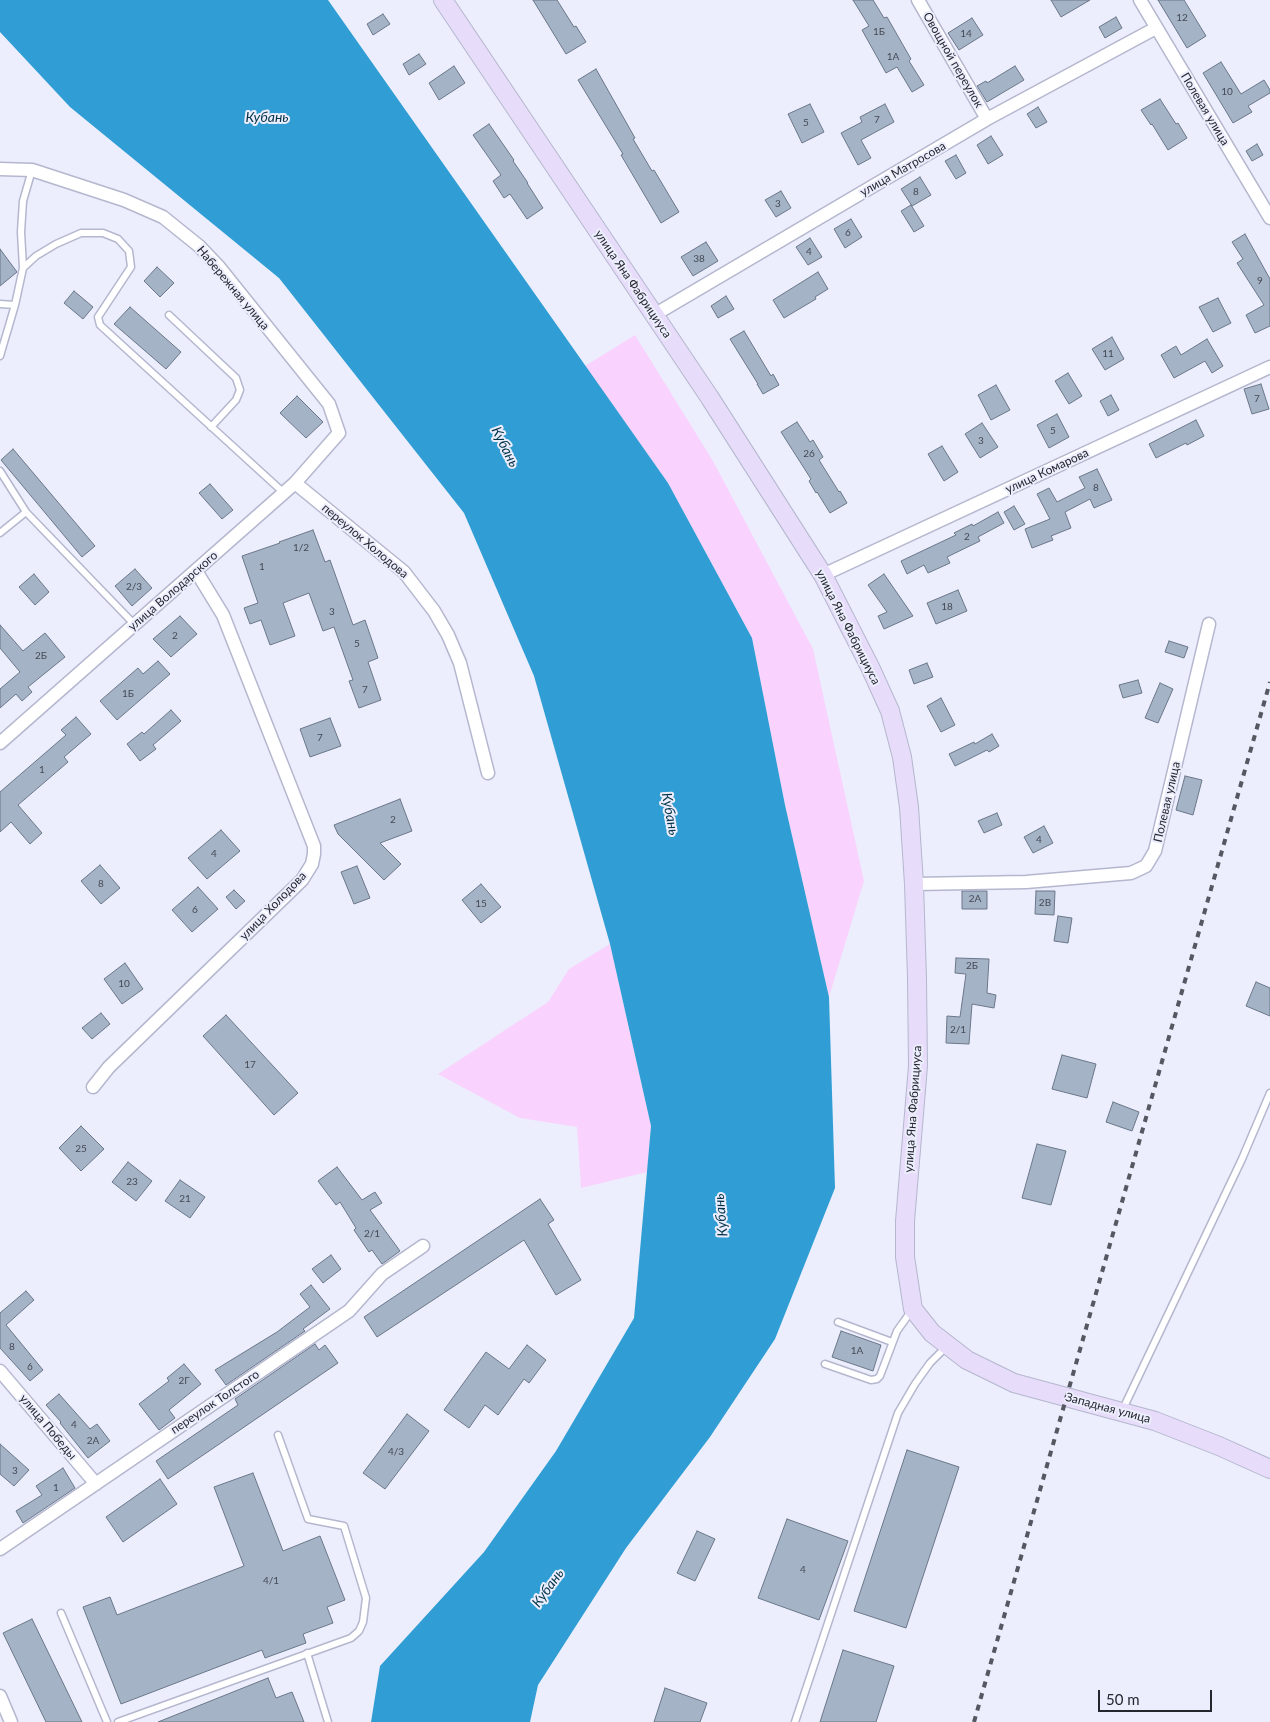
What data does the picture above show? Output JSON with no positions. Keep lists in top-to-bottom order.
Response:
{
  "streets": {
    "street": [
      "Овощной переулок",
      "Полевая улица",
      "улица Матросова",
      "улица Яна Фабрициуса",
      "Набережная улица",
      "улица Комарова",
      "переулок Холодова",
      "улица Володарского",
      "улица Холодова",
      "переулок Толстого",
      "Западная улица",
      "улица Победы"
    ]
  },
  "crossings": [
    ["Овощной переулок", "улица Матросова"],
    ["Полевая улица", "улица Матросова"],
    ["Полевая улица", "улица Яна Фабрициуса"],
    ["улица Матросова", "улица Яна Фабрициуса"],
    ["улица Яна Фабрициуса", "улица Комарова"],
    ["Набережная улица", "улица Володарского"],
    ["переулок Холодова", "улица Володарского"],
    ["улица Володарского", "улица Холодова"],
    ["переулок Толстого", "улица Победы"]
  ],
  "water": ["Кубань"],
  "house_numbers": [
    "12",
    "1Б",
    "14",
    "1А",
    "10",
    "7",
    "5",
    "8",
    "3",
    "6",
    "4",
    "38",
    "9",
    "11",
    "7",
    "5",
    "3",
    "26",
    "8",
    "2",
    "1/2",
    "1",
    "2/3",
    "18",
    "3",
    "2",
    "5",
    "2Б",
    "7",
    "1Б",
    "7",
    "1",
    "2",
    "4",
    "4",
    "8",
    "2А",
    "2В",
    "15",
    "6",
    "2Б",
    "10",
    "2/1",
    "17",
    "25",
    "23",
    "21",
    "2/1",
    "8",
    "1А",
    "6",
    "2Г",
    "4",
    "2А",
    "4/3",
    "3",
    "1",
    "4",
    "4/1"
  ],
  "scale_bar": "50 m"
}
